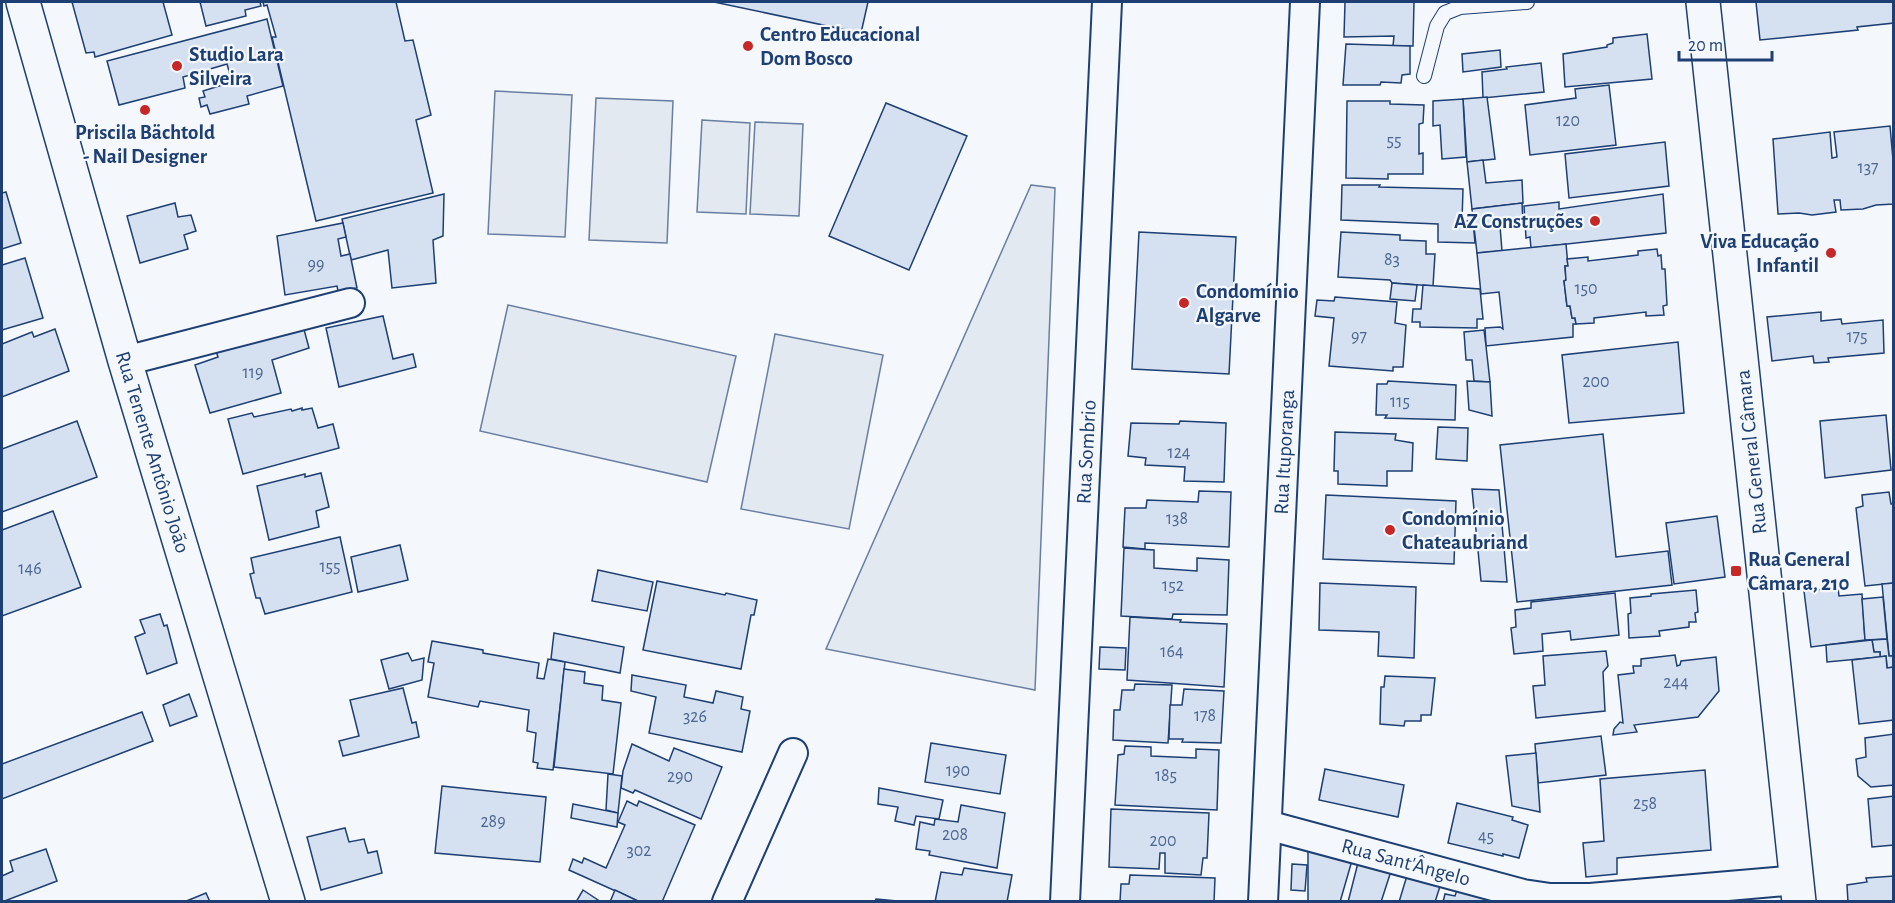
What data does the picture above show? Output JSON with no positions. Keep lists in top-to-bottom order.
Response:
{
  "streets": {
    "street": [
      "Rua Tenente Antônio João",
      "Rua Sombrio",
      "Rua Ituporanga",
      "Rua General Câmara",
      "Rua Sant'Ângelo"
    ]
  },
  "crossings": [
    ["Rua Ituporanga", "Rua Sant'Ângelo"],
    ["Rua General Câmara", "Rua Sant'Ângelo"]
  ],
  "places": {
    "other": [
      "Centro Educacional Dom Bosco",
      "Studio Lara Silveira",
      "Priscila Bächtold - Nail Designer",
      "AZ Construções",
      "Viva Educação Infantil",
      "Condomínio Algarve",
      "Condomínio Chateaubriand"
    ],
    "transit": ["Rua General Câmara, 210"]
  },
  "house_numbers": [
    "120",
    "55",
    "137",
    "83",
    "99",
    "150",
    "97",
    "175",
    "119",
    "200",
    "115",
    "124",
    "138",
    "155",
    "146",
    "152",
    "164",
    "244",
    "178",
    "326",
    "190",
    "185",
    "290",
    "258",
    "289",
    "208",
    "45",
    "200",
    "302"
  ],
  "scale_bar": "20 m"
}
